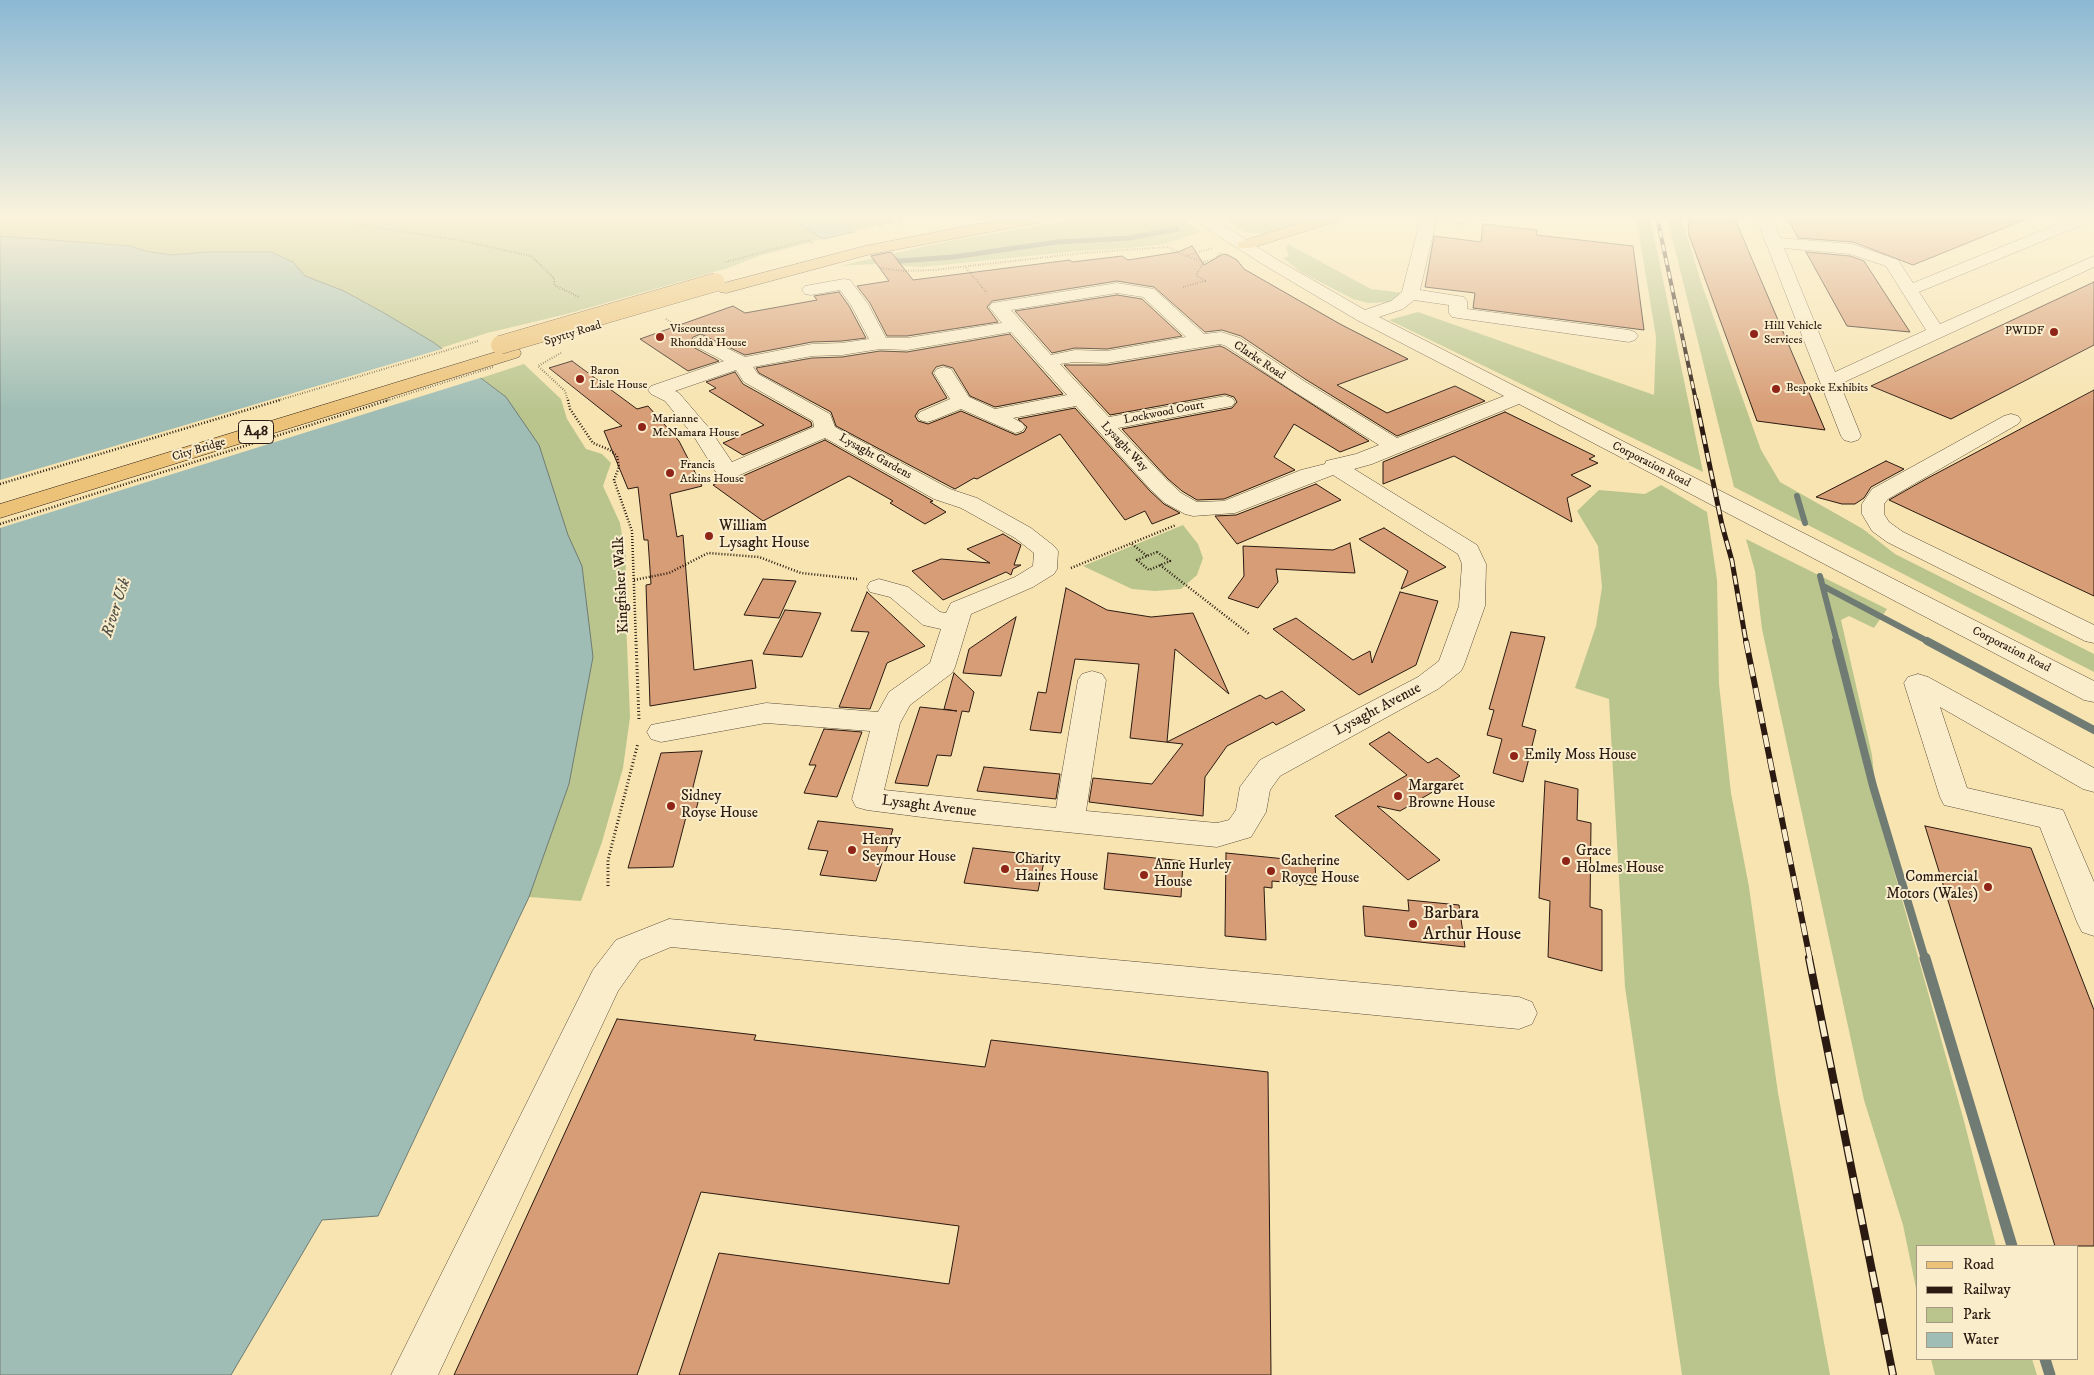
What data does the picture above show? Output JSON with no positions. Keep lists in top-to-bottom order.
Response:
{
  "streets": {
    "main road": ["Spytty Road", "A48", "City Bridge"],
    "street": [
      "Clarke Road",
      "Lockwood Court",
      "Lysaght Way",
      "Lysaght Gardens",
      "Corporation Road",
      "Lysaght Avenue"
    ],
    "path": ["Kingfisher Walk"]
  },
  "crossings": [
    ["Spytty Road", "A48"],
    ["Spytty Road", "City Bridge"],
    ["Clarke Road", "Lysaght Way"],
    ["Lockwood Court", "Lysaght Way"],
    ["Lysaght Way", "Corporation Road"],
    ["Lysaght Way", "Lysaght Avenue"],
    ["Lysaght Gardens", "Lysaght Avenue"]
  ],
  "water": ["River Usk"],
  "places": [
    "PWIDF",
    "Hill Vehicle Services",
    "Viscountess Rhondda House",
    "Baron Lisle House",
    "Bespoke Exhibits",
    "Marianne McNamara House",
    "Francis Atkins House",
    "William Lysaght House",
    "Emily Moss House",
    "Margaret Browne House",
    "Sidney Royse House",
    "Henry Seymour House",
    "Grace Holmes House",
    "Charity Haines House",
    "Catherine Royce House",
    "Anne Hurley House",
    "Commercial Motors (Wales)",
    "Barbara Arthur House"
  ],
  "legend": [
    "Road",
    "Railway",
    "Park",
    "Water"
  ]
}
